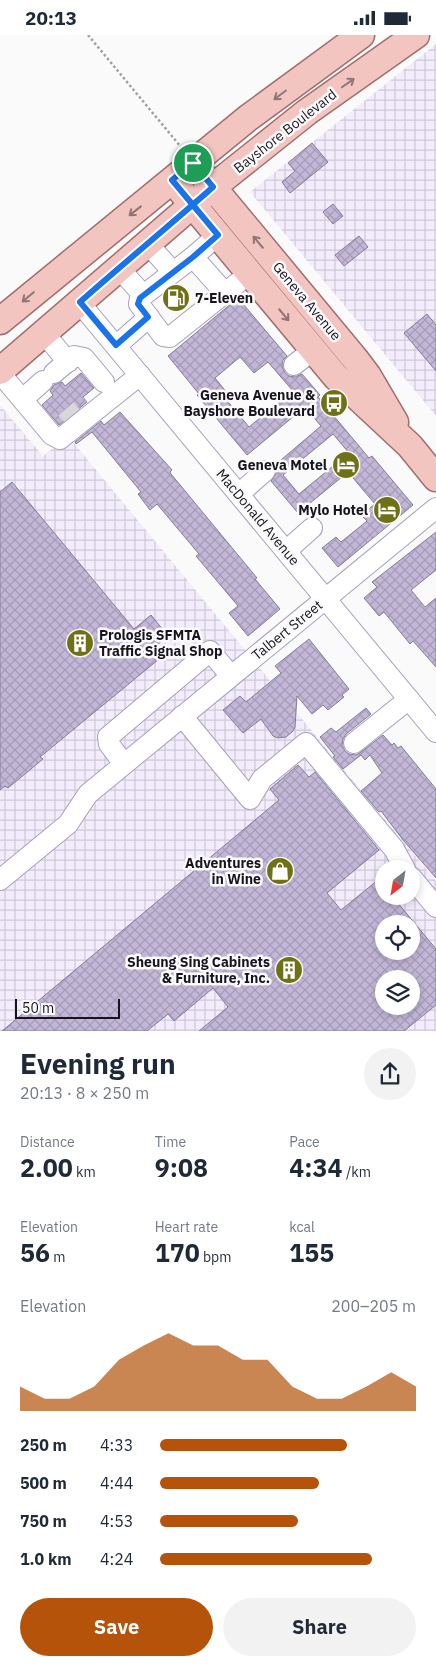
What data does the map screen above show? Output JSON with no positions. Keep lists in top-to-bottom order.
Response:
{
  "streets": {
    "main road": ["Bayshore Boulevard", "Geneva Avenue"],
    "street": ["MacDonald Avenue", "Talbert Street"]
  },
  "crossings": [
    ["Bayshore Boulevard", "Geneva Avenue"],
    ["Bayshore Boulevard", "MacDonald Avenue"],
    ["MacDonald Avenue", "Talbert Street"]
  ],
  "places": {
    "fuel station": ["7-Eleven"],
    "bus stop": ["Geneva Avenue & Bayshore Boulevard"],
    "hotel": ["Geneva Motel", "Mylo Hotel"],
    "building": ["Prologis SFMTA Traffic Signal Shop", "Sheung Sing Cabinets & Furniture, Inc."],
    "shop": ["Adventures in Wine"]
  },
  "scale_bar": "50 m",
  "north": "bottom left",
  "page": {
    "status": "20:13",
    "scale": "50 m",
    "heading": ["Evening run", "20:13 · 8 × 250 m"],
    "stats": [
      ["Distance", "2.00 km"],
      ["Time", "9:08"],
      ["Pace", "4:34 /km"],
      ["Elevation", "56 m"],
      ["Heart rate", "170 bpm"],
      ["kcal", "155"]
    ],
    "chart": ["Elevation", "200–205 m"],
    "list": [
      {
        "name": "250 m",
        "note": "4:33"
      },
      {
        "name": "500 m",
        "note": "4:44"
      },
      {
        "name": "750 m",
        "note": "4:53"
      },
      {
        "name": "1.0 km",
        "note": "4:24"
      }
    ],
    "buttons": ["Save", "Share"]
  }
}
